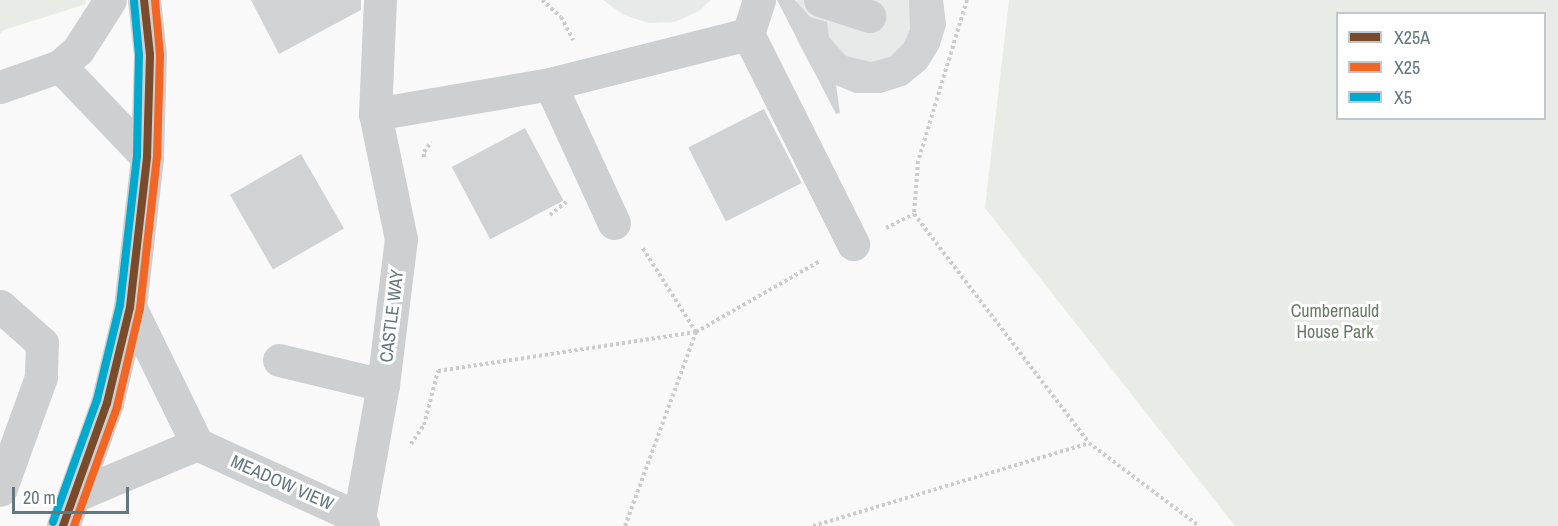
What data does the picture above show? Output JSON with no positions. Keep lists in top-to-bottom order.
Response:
{
  "streets": {
    "street": ["CASTLE WAY", "MEADOW VIEW"]
  },
  "crossings": [
    ["CASTLE WAY", "MEADOW VIEW"]
  ],
  "parks": ["Cumbernauld House Park"],
  "lines": ["transit line X25A", "transit line X25", "transit line X5"],
  "legend": ["X25A", "X25", "X5"],
  "scale_bar": "20 m"
}
